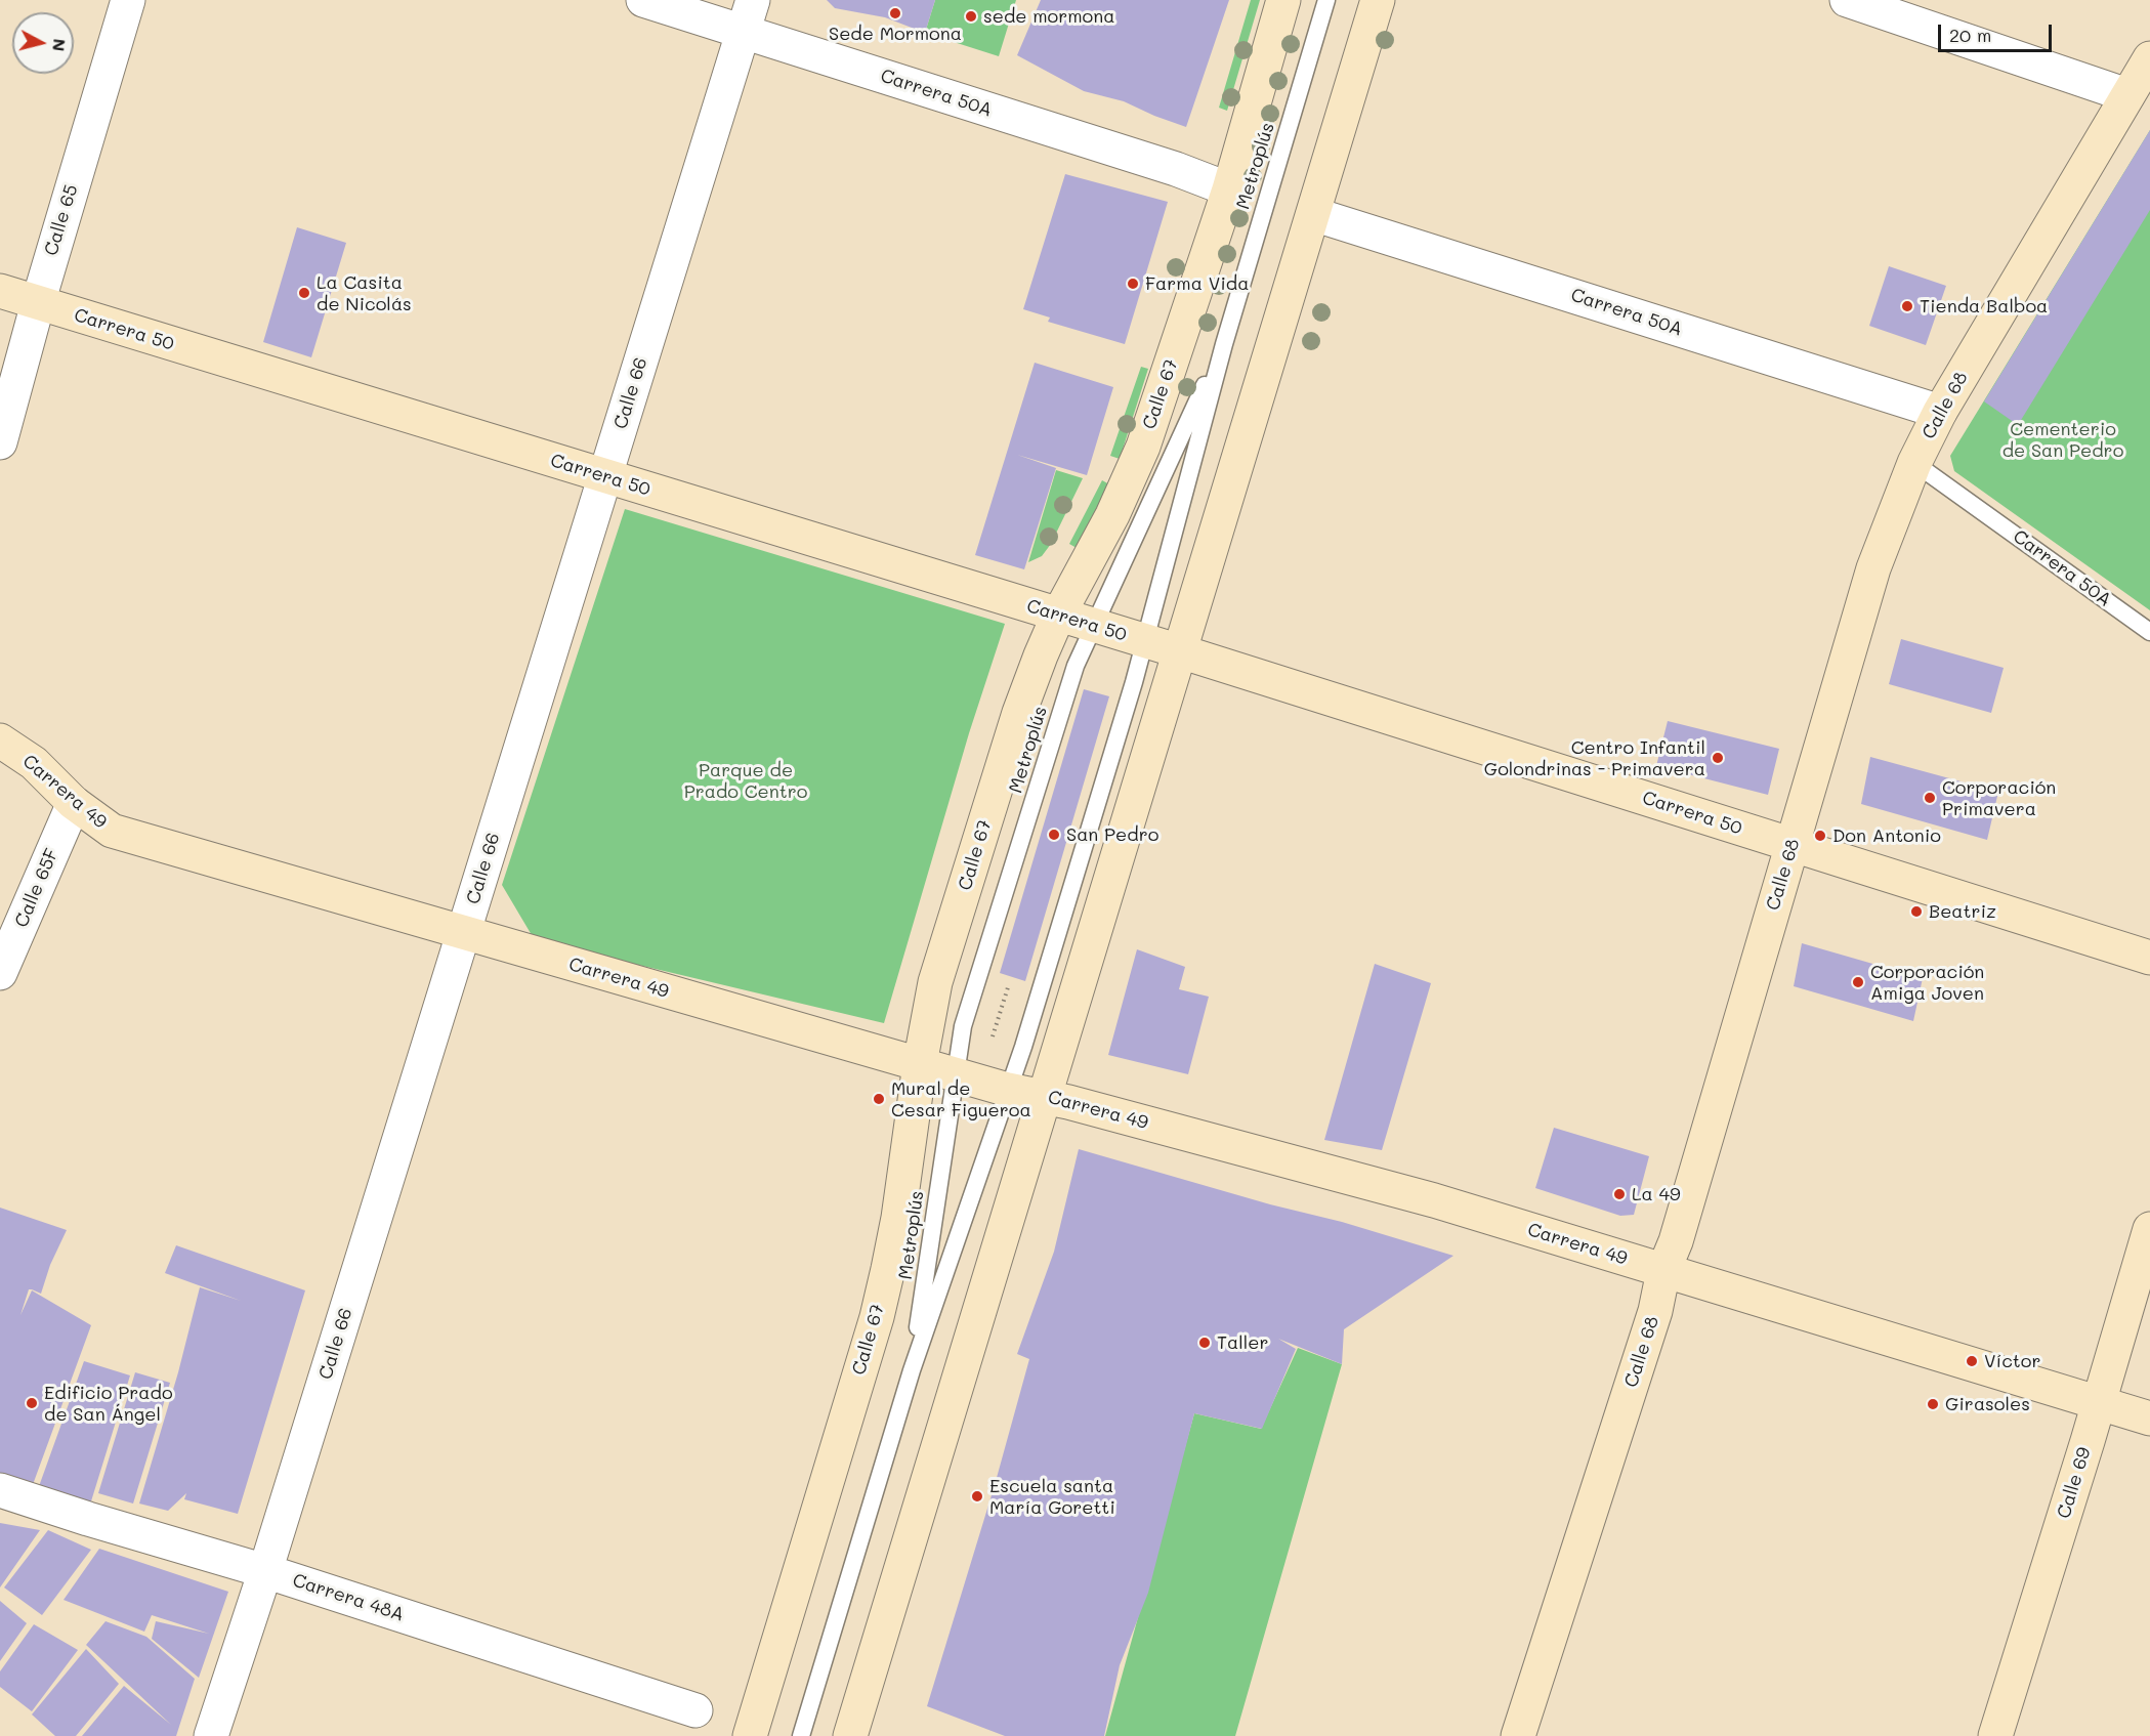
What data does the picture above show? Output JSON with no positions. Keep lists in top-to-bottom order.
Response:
{
  "streets": {
    "street": [
      "Carrera 50A",
      "Calle 65",
      "Carrera 50",
      "Calle 66",
      "Calle 67",
      "Calle 68",
      "Carrera 49",
      "Calle 65F",
      "Calle 69",
      "Carrera 48A"
    ],
    "lane": ["Metroplús"]
  },
  "crossings": [
    ["Carrera 50A", "Calle 66"],
    ["Carrera 50A", "Calle 67"],
    ["Carrera 50A", "Calle 68"],
    ["Metroplús", "Carrera 50"],
    ["Metroplús", "Carrera 49"],
    ["Calle 65", "Carrera 50"],
    ["Carrera 50", "Calle 66"],
    ["Carrera 50", "Calle 67"],
    ["Carrera 50", "Calle 68"],
    ["Calle 66", "Carrera 49"],
    ["Calle 66", "Carrera 48A"],
    ["Calle 67", "Carrera 49"],
    ["Calle 68", "Carrera 49"],
    ["Carrera 49", "Calle 65F"],
    ["Carrera 49", "Calle 69"]
  ],
  "parks": ["Cementerio de San Pedro", "Parque de Prado Centro"],
  "places": [
    "Sede Mormona",
    "sede mormona",
    "Farma Vida",
    "La Casita de Nicolás",
    "Tienda Balboa",
    "Centro Infantil Golondrinas - Primavera",
    "Corporación Primavera",
    "San Pedro",
    "Don Antonio",
    "Beatriz",
    "Corporación Amiga Joven",
    "Mural de Cesar Figueroa",
    "La 49",
    "Taller",
    "Víctor",
    "Edificio Prado de San Ángel",
    "Girasoles",
    "Escuela santa María Goretti"
  ],
  "scale_bar": "20 m",
  "north": "right"
}
